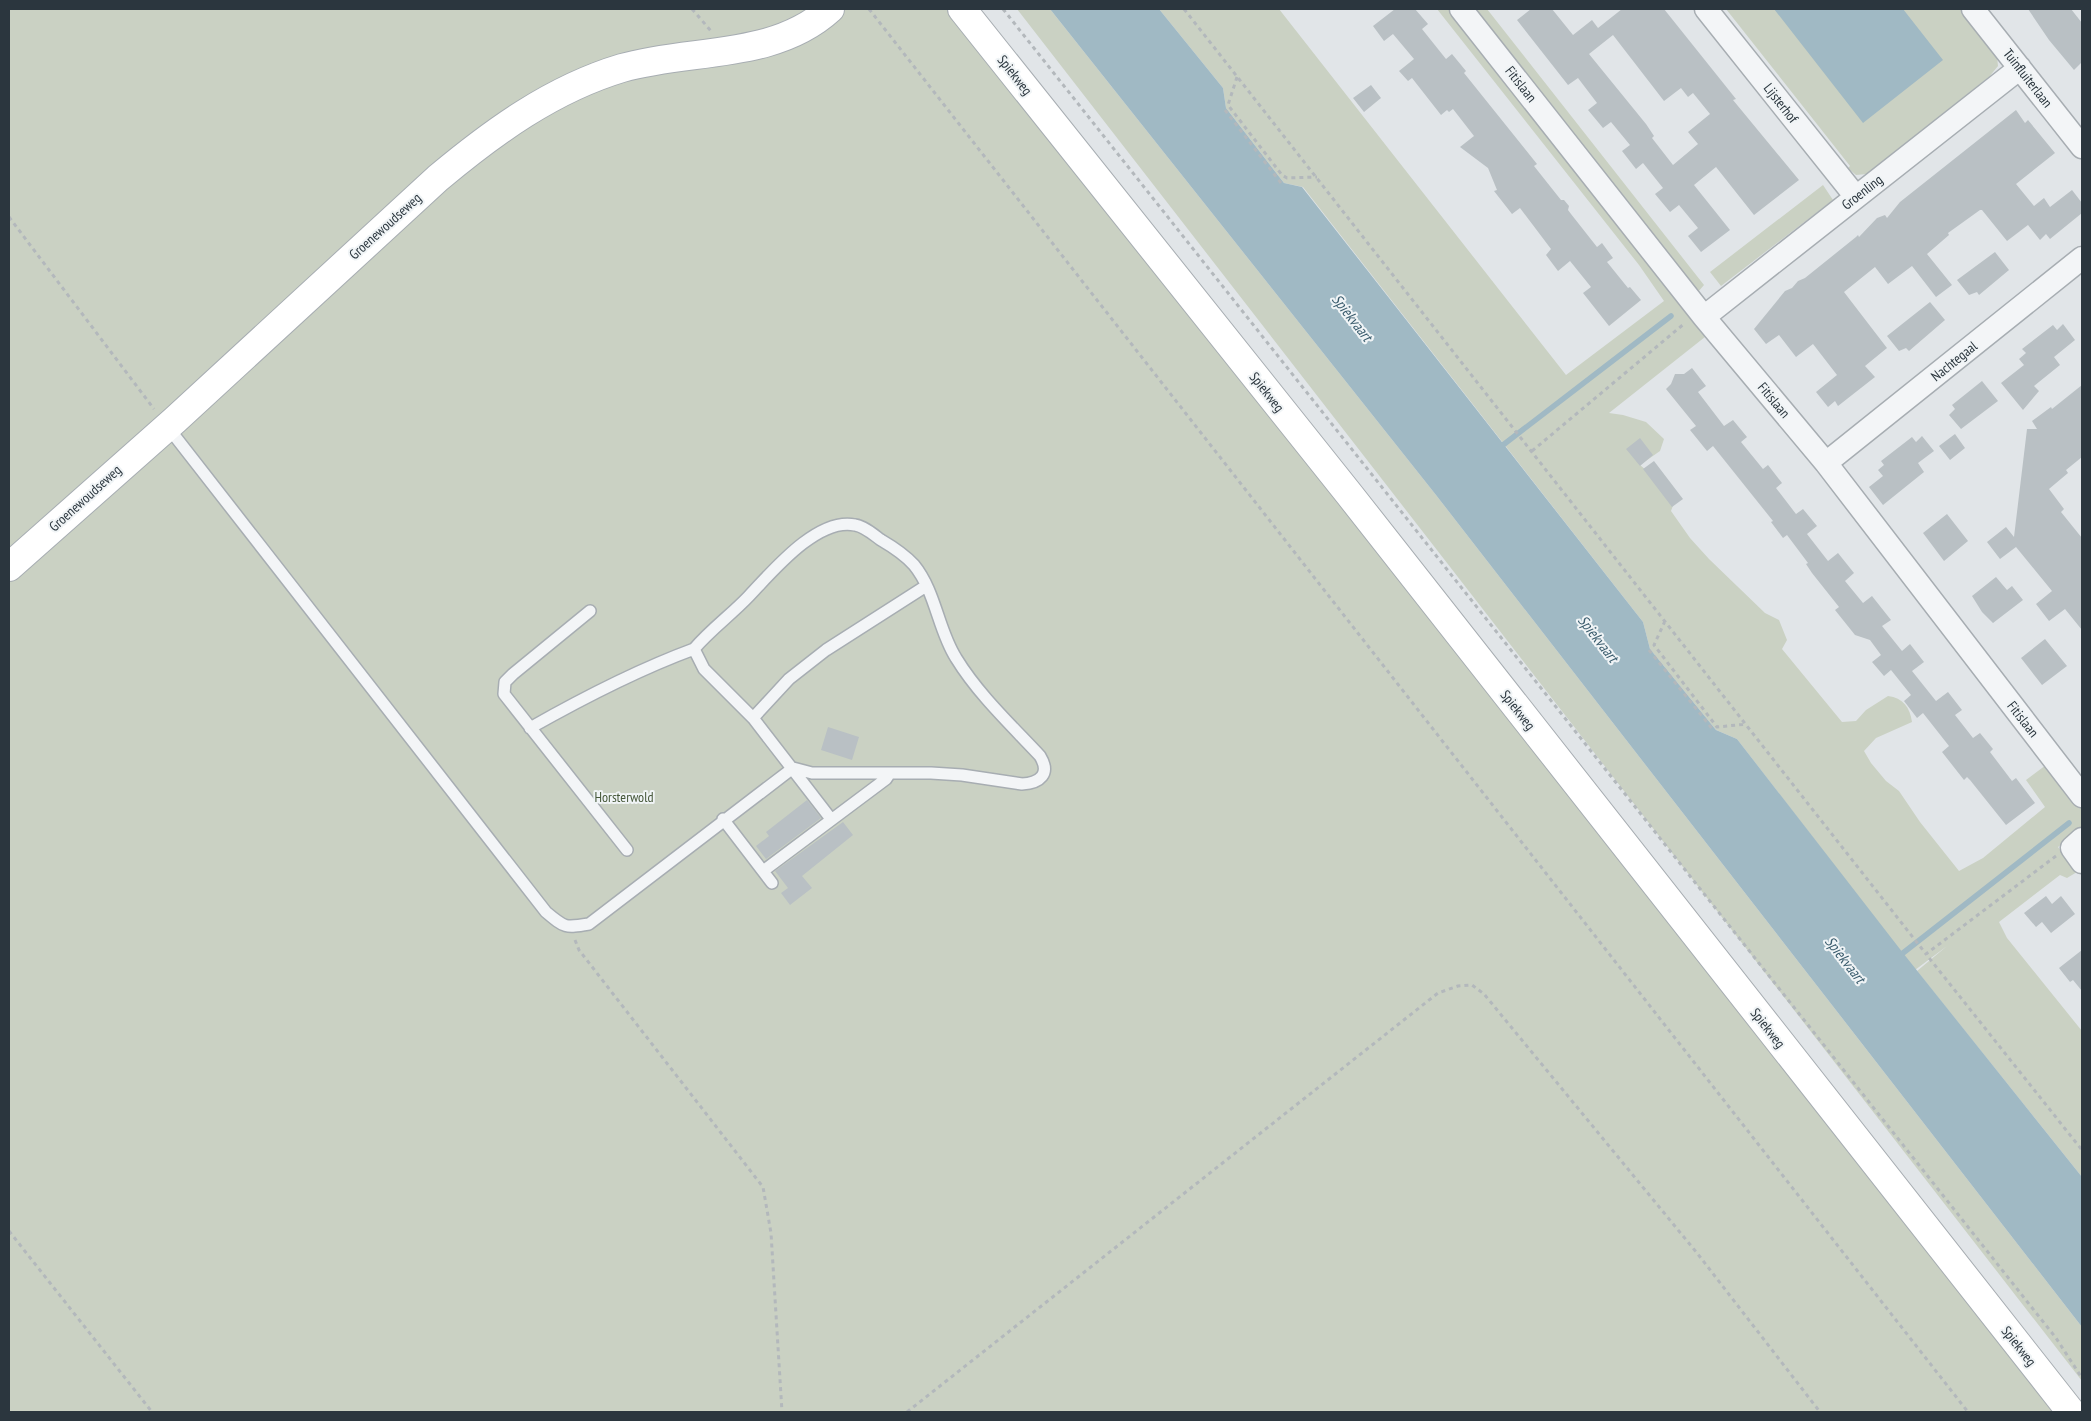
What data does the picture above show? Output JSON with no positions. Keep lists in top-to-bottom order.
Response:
{
  "streets": {
    "main road": ["Spiekweg", "Groenewoudseweg"],
    "street": [
      "Tuinfluiterlaan",
      "Fitislaan",
      "Lijsterhof",
      "Groenling",
      "Nachtegaal"
    ]
  },
  "crossings": [
    ["Tuinfluiterlaan", "Groenling"],
    ["Fitislaan", "Groenling"],
    ["Fitislaan", "Nachtegaal"],
    ["Lijsterhof", "Groenling"]
  ],
  "water": ["Spiekvaart"],
  "parks": ["Horsterwold"]
}
